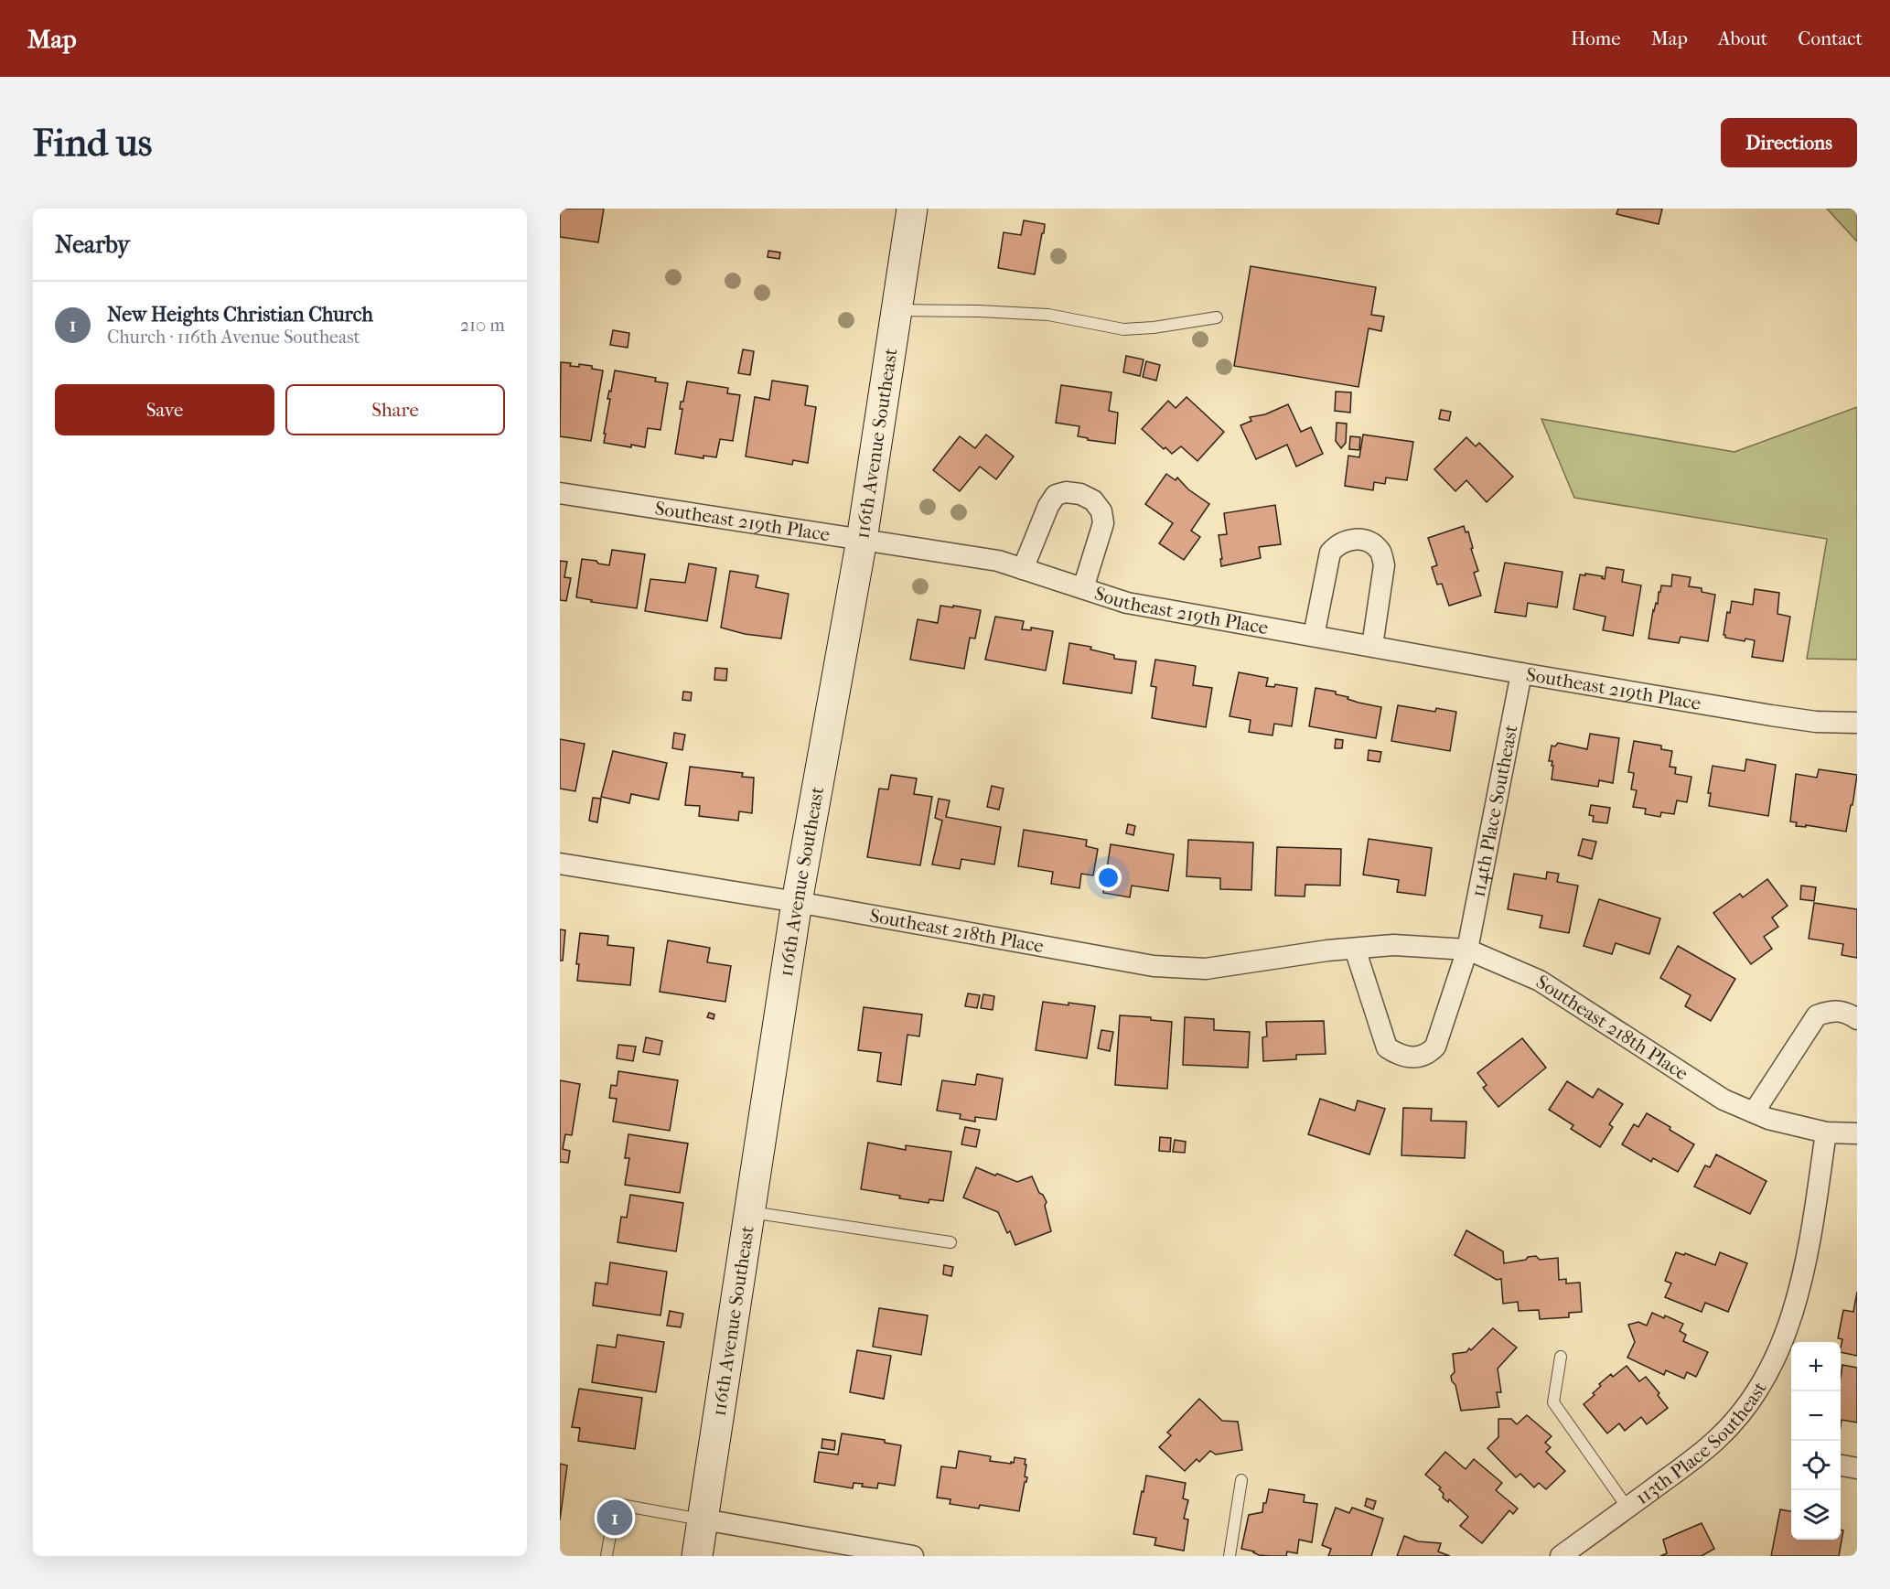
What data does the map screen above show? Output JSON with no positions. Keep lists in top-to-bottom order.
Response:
{
  "streets": {
    "main road": ["116th Avenue Southeast"],
    "street": [
      "Southeast 219th Place",
      "114th Place Southeast",
      "Southeast 218th Place",
      "113th Place Southeast"
    ]
  },
  "crossings": [
    ["116th Avenue Southeast", "Southeast 219th Place"],
    ["116th Avenue Southeast", "Southeast 218th Place"],
    ["Southeast 219th Place", "114th Place Southeast"],
    ["114th Place Southeast", "Southeast 218th Place"],
    ["Southeast 218th Place", "113th Place Southeast"]
  ],
  "page": {
    "header": "Map",
    "nav": [
      "Home",
      "Map",
      "About",
      "Contact"
    ],
    "buttons": [
      "Directions",
      ["Save", "Share"]
    ],
    "title": "Find us",
    "heading": "Nearby",
    "list": [
      {
        "mark": "1",
        "name": "New Heights Christian Church",
        "note": "Church · 116th Avenue Southeast",
        "value": "210 m"
      }
    ],
    "map_buttons": ["+", "−"],
    "pins": "1"
  }
}
